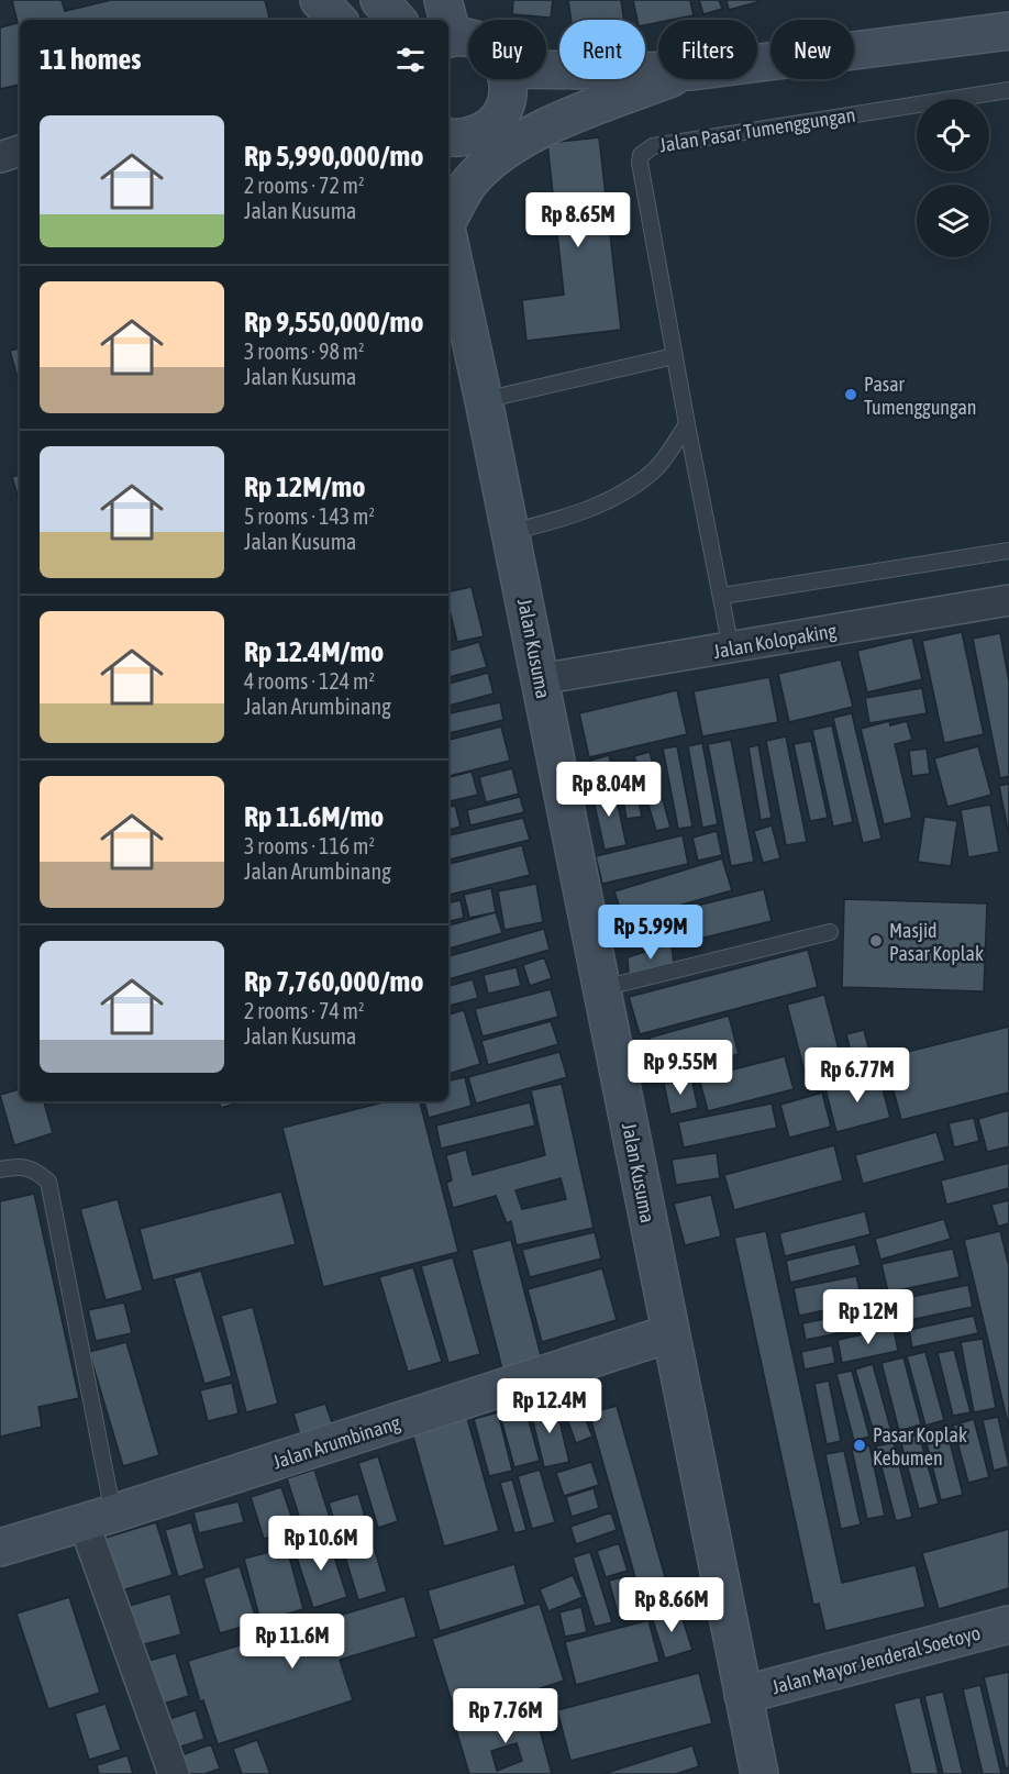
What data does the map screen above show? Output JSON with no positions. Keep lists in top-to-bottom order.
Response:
{
  "streets": {
    "main road": ["Jalan Kusuma", "Jalan Arumbinang", "Jalan Mayor Jenderal Soetoyo"],
    "street": ["Jalan Kolopaking"],
    "lane": ["Jalan Pasar Tumenggungan"]
  },
  "crossings": [
    ["Jalan Pasar Tumenggungan", "Jalan Kolopaking"],
    ["Jalan Kolopaking", "Jalan Kusuma"],
    ["Jalan Kusuma", "Jalan Arumbinang"],
    ["Jalan Kusuma", "Jalan Mayor Jenderal Soetoyo"]
  ],
  "places": ["Pasar Tumenggungan", "Masjid Pasar Koplak", "Pasar Koplak Kebumen"],
  "page": {
    "chip": [
      "Buy",
      "Rent",
      "Filters",
      "New"
    ],
    "heading": "11 homes",
    "list": [
      {
        "name": "Rp 5,990,000/mo",
        "note": "2 rooms · 72 m² · Jalan Kusuma"
      },
      {
        "name": "Rp 9,550,000/mo",
        "note": "3 rooms · 98 m² · Jalan Kusuma"
      },
      {
        "name": "Rp 12M/mo",
        "note": "5 rooms · 143 m² · Jalan Kusuma"
      },
      {
        "name": "Rp 12.4M/mo",
        "note": "4 rooms · 124 m² · Jalan Arumbinang"
      },
      {
        "name": "Rp 11.6M/mo",
        "note": "3 rooms · 116 m² · Jalan Arumbinang"
      },
      {
        "name": "Rp 7,760,000/mo",
        "note": "2 rooms · 74 m² · Jalan Kusuma"
      }
    ],
    "price": [
      "Rp 8.65M",
      "Rp 8.04M",
      "Rp 5.99M",
      "Rp 9.55M",
      "Rp 6.77M",
      "Rp 12M",
      "Rp 12.4M",
      "Rp 10.6M",
      "Rp 8.66M",
      "Rp 11.6M",
      "Rp 7.76M"
    ]
  }
}
